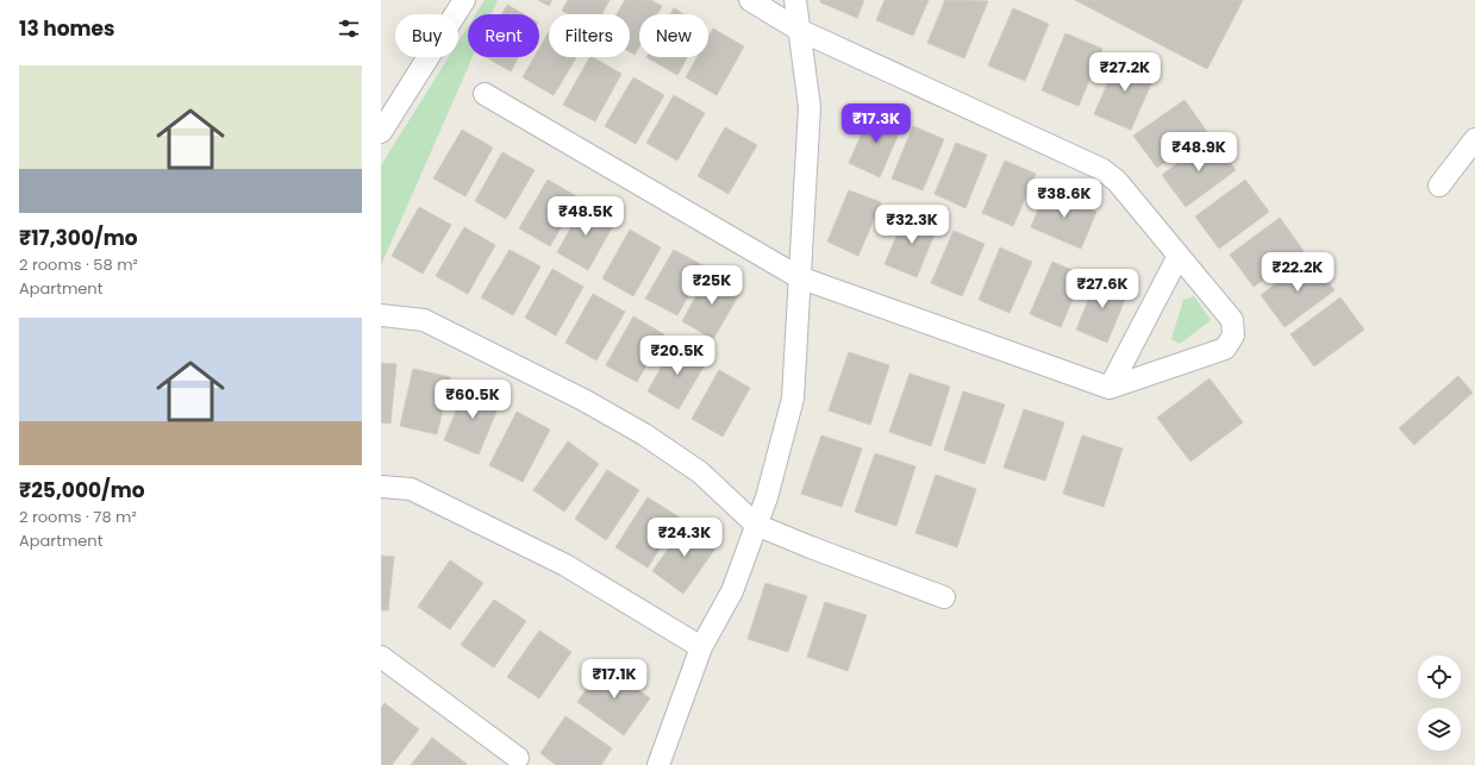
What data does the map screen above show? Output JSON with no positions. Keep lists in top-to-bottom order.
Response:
{
  "page": {
    "heading": "13 homes",
    "chip": [
      "Buy",
      "Rent",
      "Filters",
      "New"
    ],
    "price": [
      "₹27.2K",
      "₹17.3K",
      "₹48.9K",
      "₹38.6K",
      "₹48.5K",
      "₹32.3K",
      "₹22.2K",
      "₹25K",
      "₹27.6K",
      "₹20.5K",
      "₹60.5K",
      "₹24.3K",
      "₹17.1K"
    ],
    "list": [
      {
        "name": "₹17,300/mo",
        "note": "2 rooms · 58 m² · Apartment"
      },
      {
        "name": "₹25,000/mo",
        "note": "2 rooms · 78 m² · Apartment"
      }
    ]
  }
}
